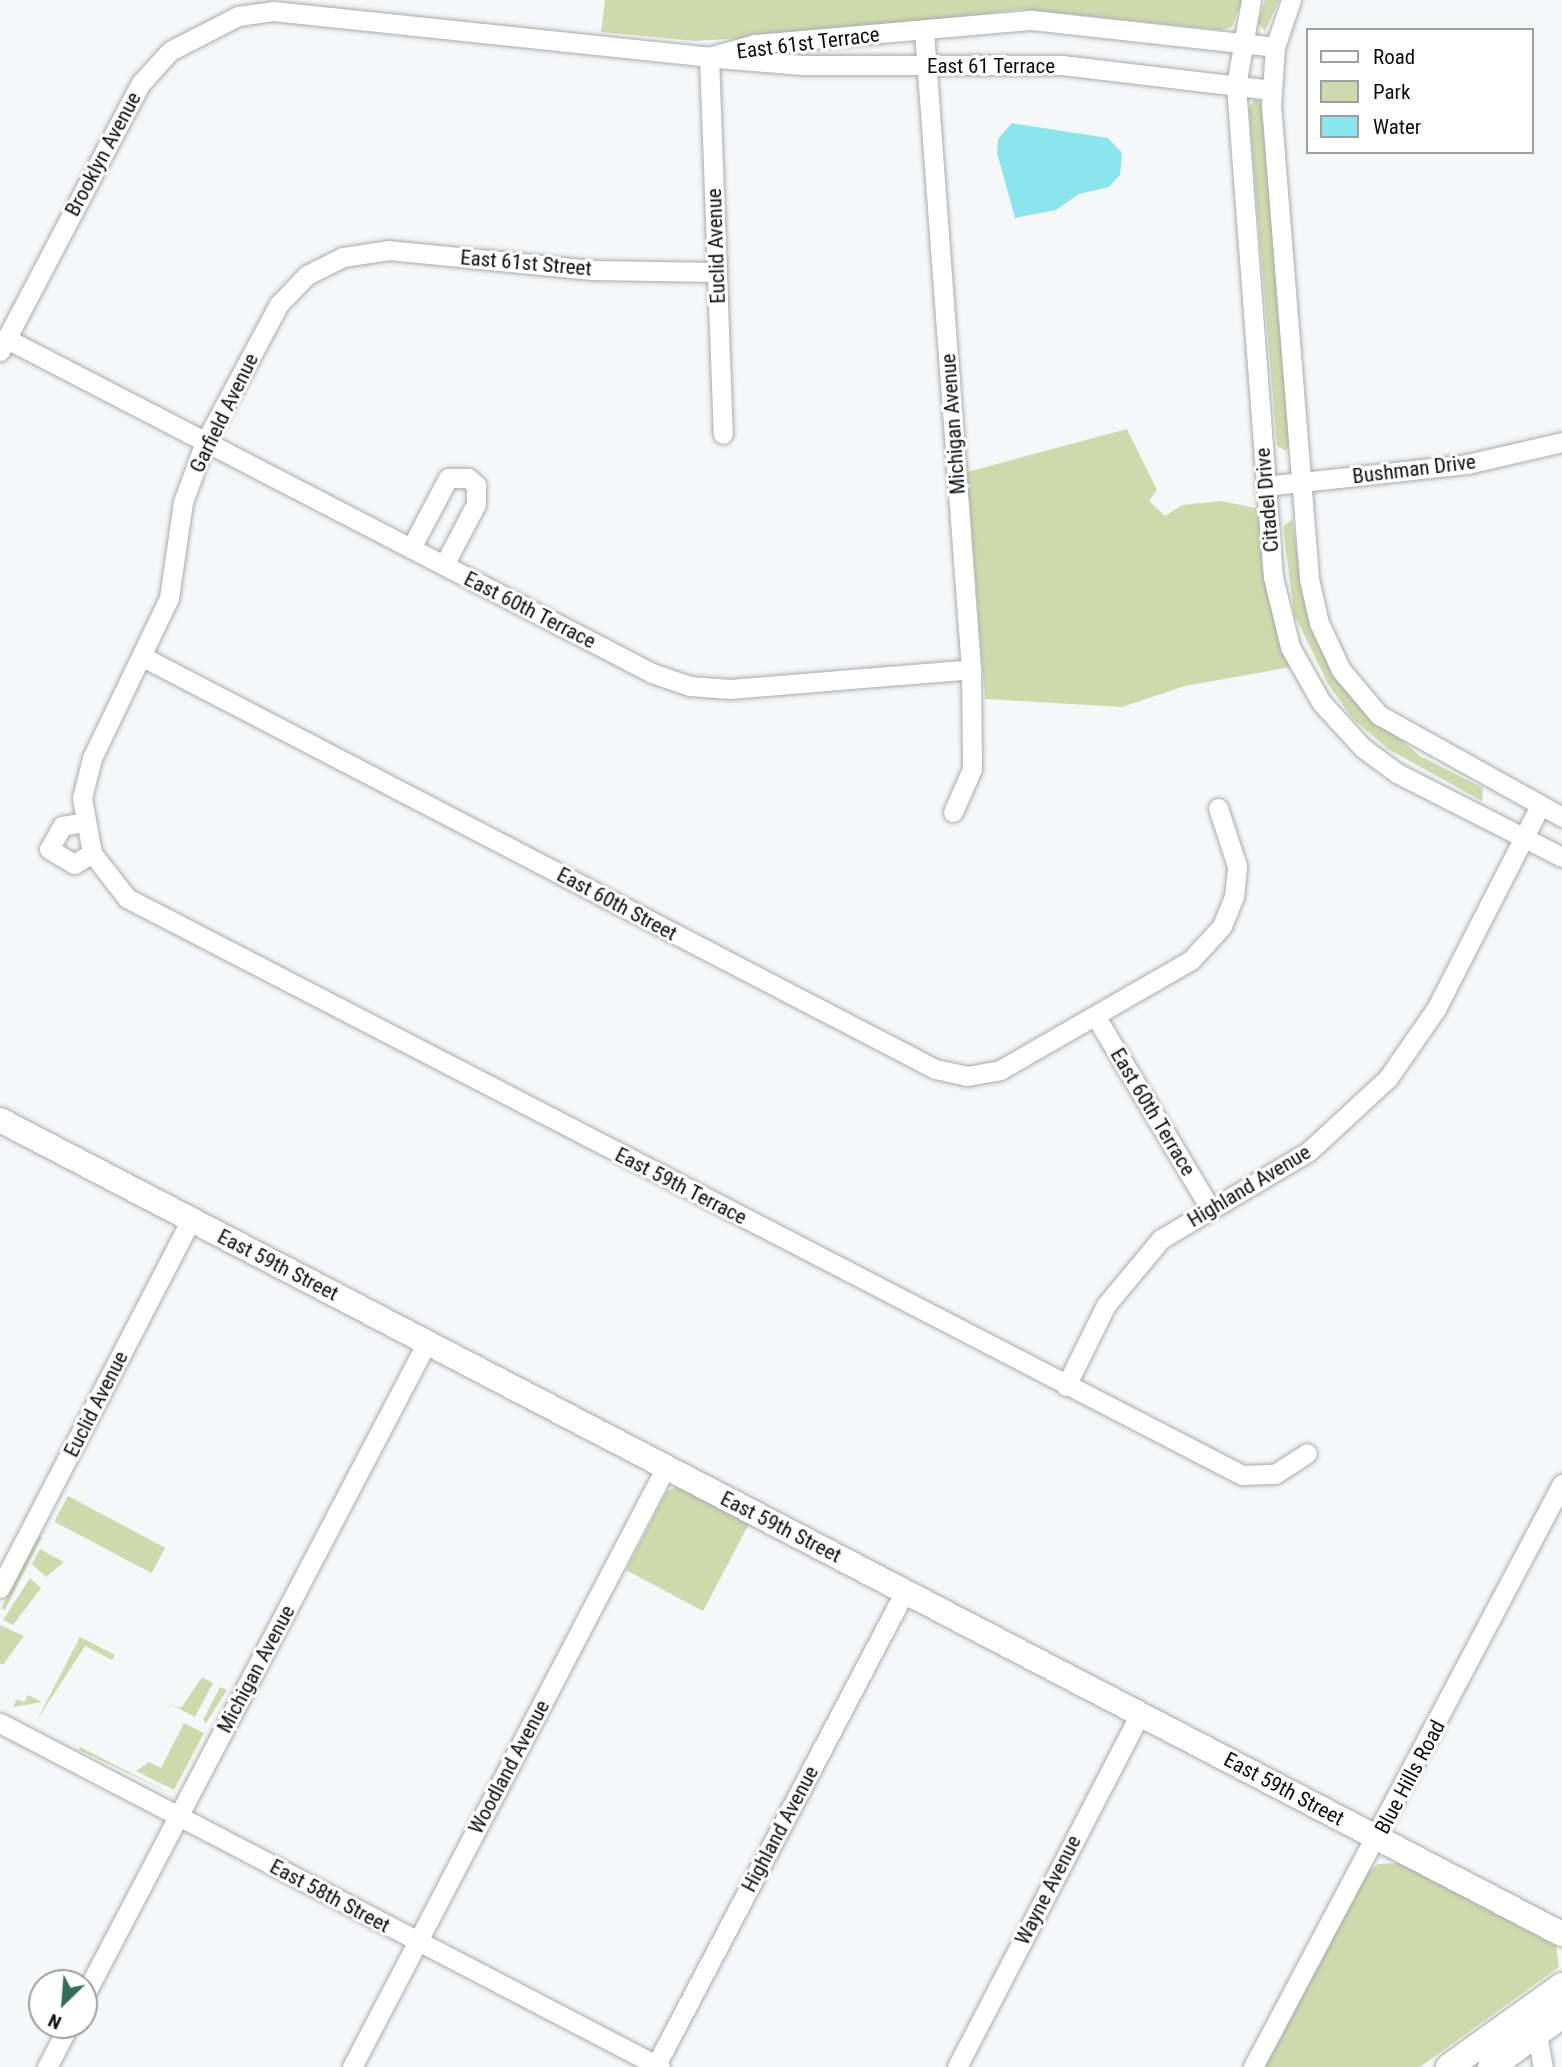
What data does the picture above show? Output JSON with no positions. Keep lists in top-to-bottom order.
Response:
{
  "streets": {
    "street": [
      "East 61st Terrace",
      "East 61 Terrace",
      "Brooklyn Avenue",
      "Euclid Avenue",
      "East 61st Street",
      "Garfield Avenue",
      "Michigan Avenue",
      "Bushman Drive",
      "Citadel Drive",
      "East 60th Terrace",
      "East 60th Street",
      "East 59th Terrace",
      "Highland Avenue",
      "East 59th Street",
      "Woodland Avenue",
      "Blue Hills Road",
      "Wayne Avenue",
      "East 58th Street"
    ]
  },
  "crossings": [
    ["East 61st Terrace", "East 61 Terrace"],
    ["East 61st Terrace", "Brooklyn Avenue"],
    ["East 61st Terrace", "Euclid Avenue"],
    ["East 61st Terrace", "Michigan Avenue"],
    ["East 61st Terrace", "Citadel Drive"],
    ["East 61 Terrace", "Euclid Avenue"],
    ["East 61 Terrace", "Michigan Avenue"],
    ["East 61 Terrace", "Citadel Drive"],
    ["Euclid Avenue", "East 61st Street"],
    ["Euclid Avenue", "East 59th Street"],
    ["East 61st Street", "Garfield Avenue"],
    ["Garfield Avenue", "East 60th Street"],
    ["Garfield Avenue", "East 59th Terrace"],
    ["Michigan Avenue", "East 60th Terrace"],
    ["Michigan Avenue", "East 59th Street"],
    ["Michigan Avenue", "East 58th Street"],
    ["Bushman Drive", "Citadel Drive"],
    ["Citadel Drive", "Highland Avenue"],
    ["East 60th Terrace", "East 60th Street"],
    ["East 60th Terrace", "Highland Avenue"],
    ["East 59th Terrace", "Highland Avenue"],
    ["Highland Avenue", "East 59th Street"],
    ["Highland Avenue", "East 58th Street"],
    ["East 59th Street", "Woodland Avenue"],
    ["East 59th Street", "Blue Hills Road"],
    ["East 59th Street", "Wayne Avenue"],
    ["Woodland Avenue", "East 58th Street"]
  ],
  "legend": ["Road", "Park", "Water"],
  "north": "bottom left"
}
